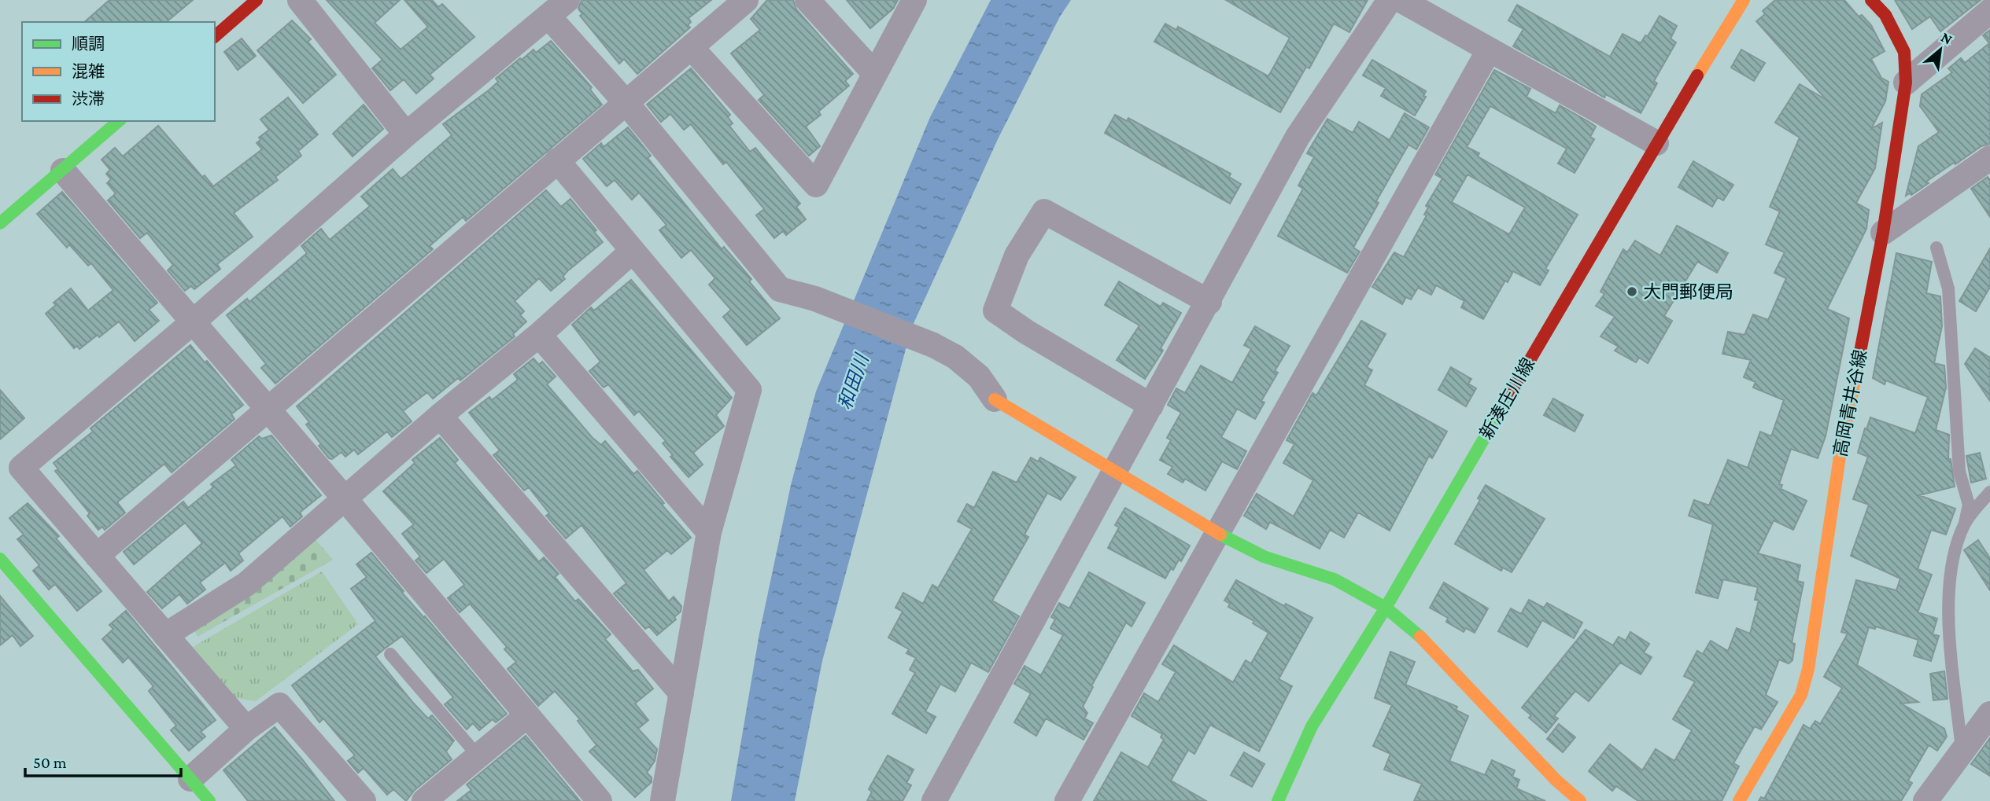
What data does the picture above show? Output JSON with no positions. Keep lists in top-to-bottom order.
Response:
{
  "streets": {
    "main road": ["新湊庄川線", "高岡青井谷線"]
  },
  "water": ["和田川"],
  "places": ["大門郵便局"],
  "legend": ["順調", "混雑", "渋滞"],
  "scale_bar": "50 m",
  "north": "top right"
}
